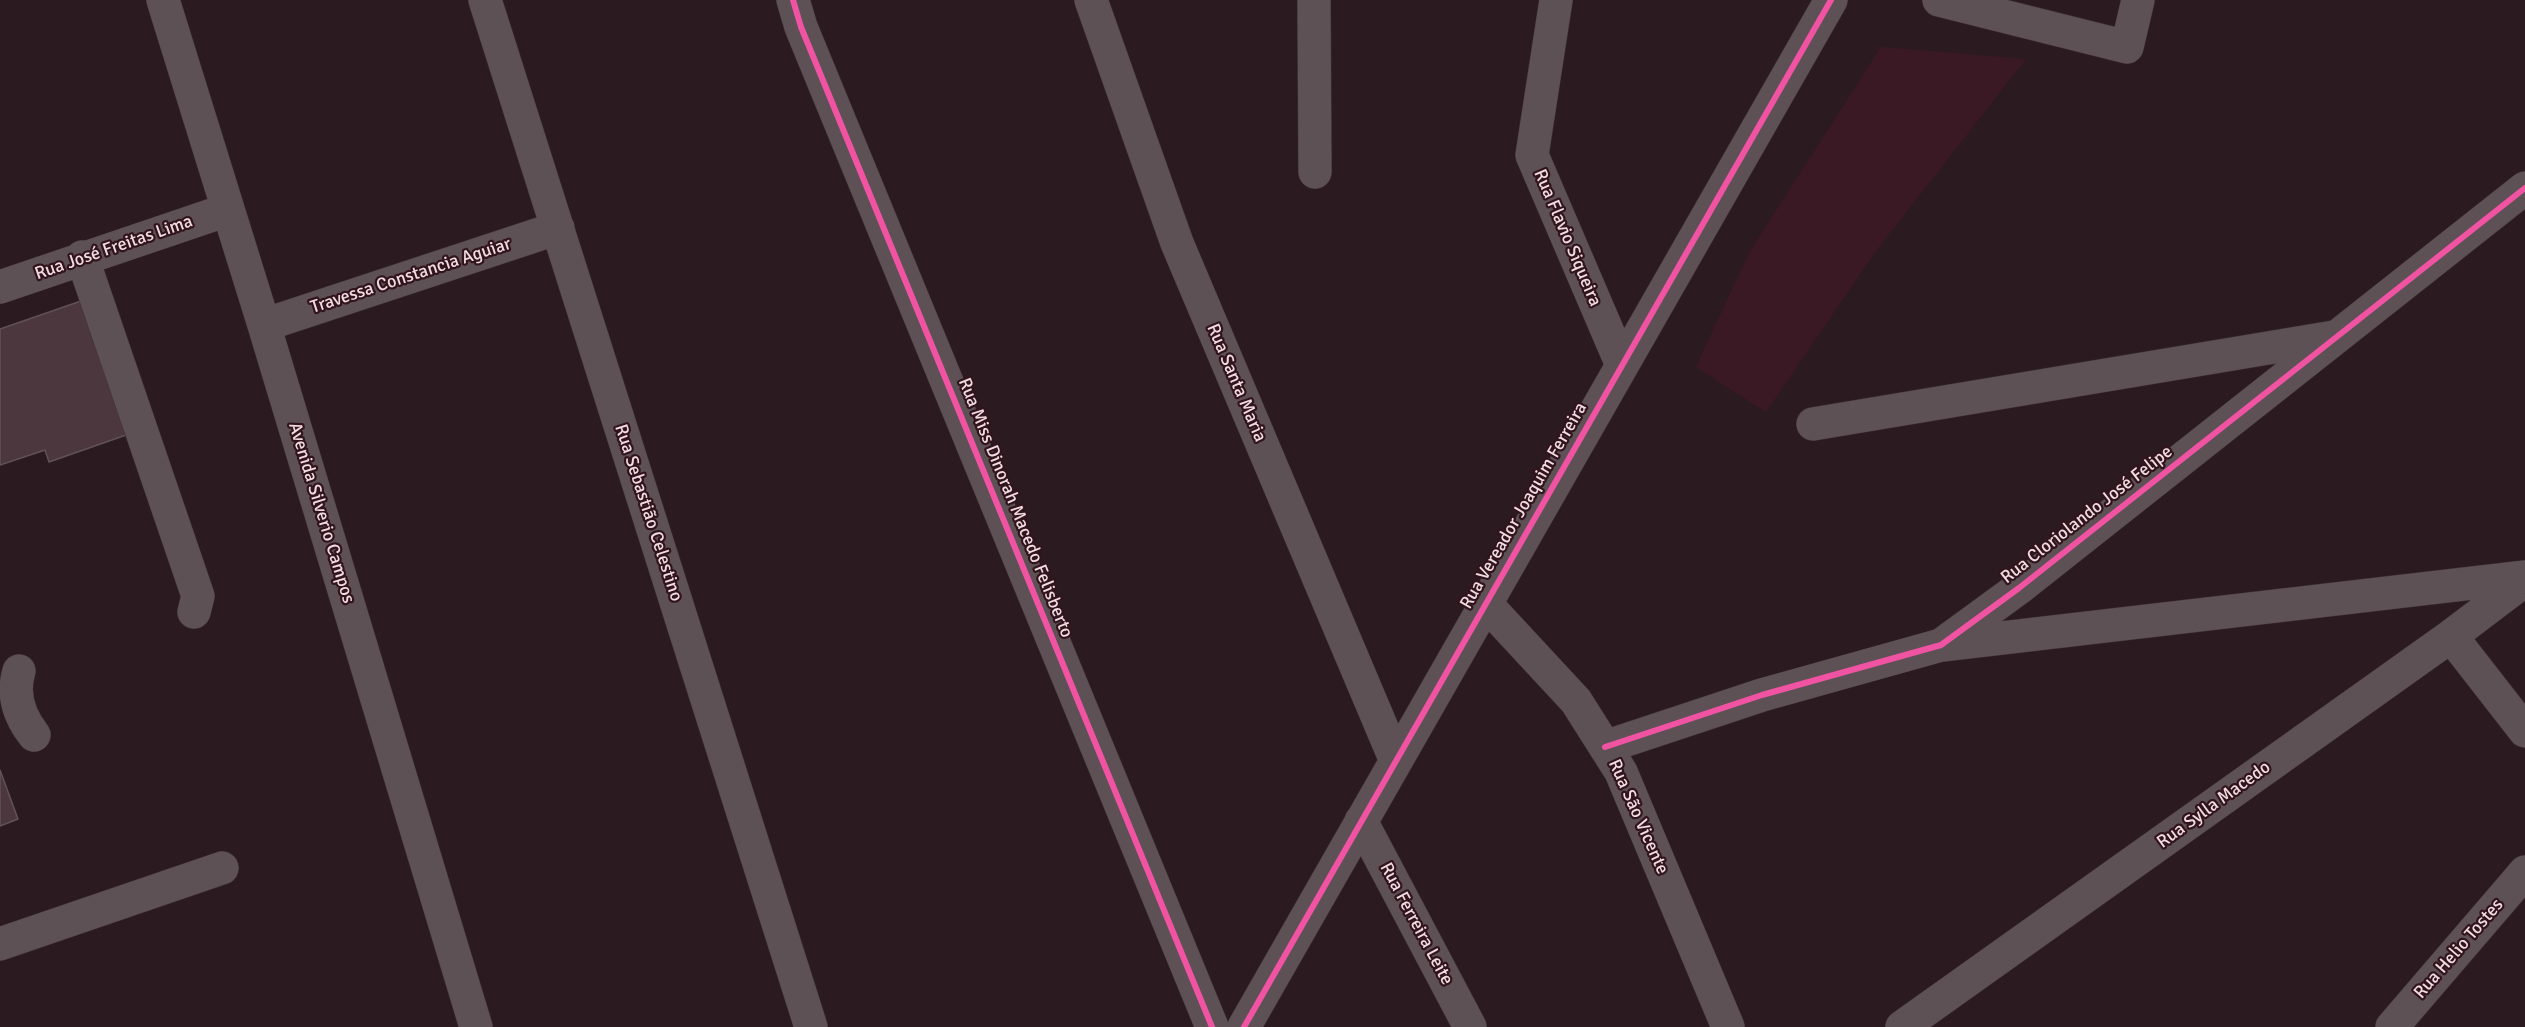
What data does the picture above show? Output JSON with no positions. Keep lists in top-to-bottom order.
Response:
{
  "streets": {
    "street": [
      "Rua Flavio Siqueira",
      "Rua José Freitas Lima",
      "Travessa Constancia Aguiar",
      "Rua Santa Maria",
      "Rua Vereador Joaquim Ferreira",
      "Rua Miss Dinorah Macedo Felisberto",
      "Avenida Silverio Campos",
      "Rua Sebastião Celestino",
      "Rua Cloriolando José Felipe",
      "Rua Sylla Macedo",
      "Rua São Vicente",
      "Rua Ferreira Leite",
      "Rua Helio Tostes"
    ]
  },
  "crossings": [
    ["Rua Flavio Siqueira", "Rua Vereador Joaquim Ferreira"],
    ["Rua José Freitas Lima", "Avenida Silverio Campos"],
    ["Travessa Constancia Aguiar", "Avenida Silverio Campos"],
    ["Travessa Constancia Aguiar", "Rua Sebastião Celestino"],
    ["Rua Santa Maria", "Rua Vereador Joaquim Ferreira"],
    ["Rua Vereador Joaquim Ferreira", "Rua São Vicente"],
    ["Rua Vereador Joaquim Ferreira", "Rua Ferreira Leite"],
    ["Rua Cloriolando José Felipe", "Rua São Vicente"]
  ]
}
